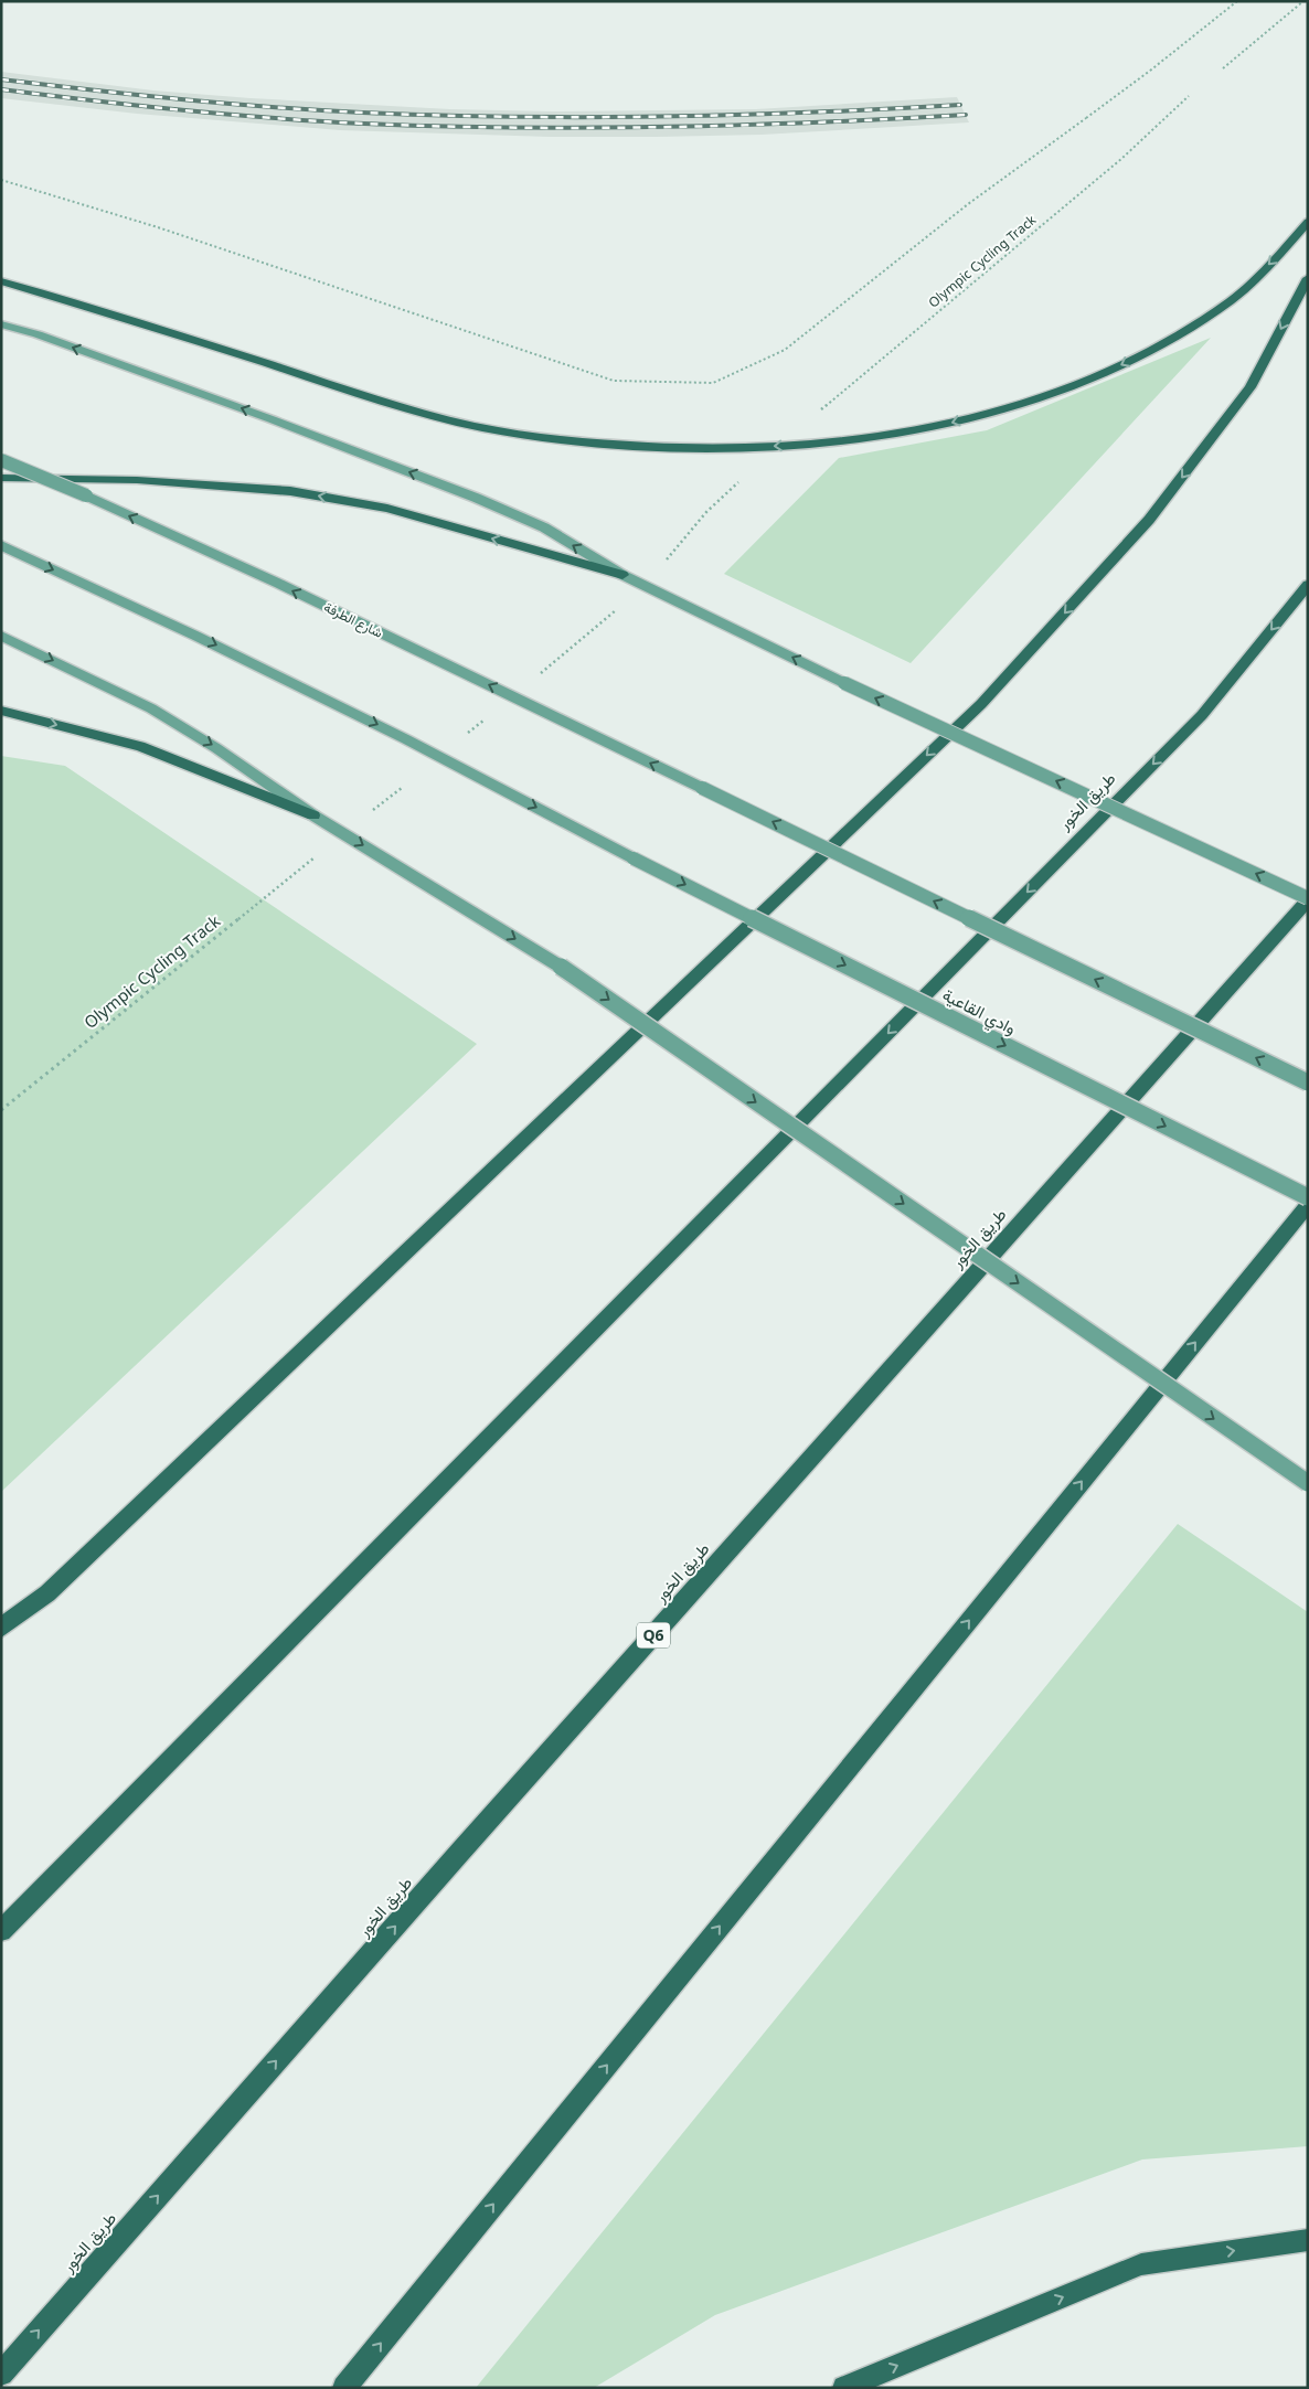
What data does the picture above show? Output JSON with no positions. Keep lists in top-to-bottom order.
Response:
{
  "streets": {
    "highway": ["طريق الخور", "Q6"],
    "main road": ["شارع الطرفة", "وادي القاعية"],
    "path": ["Olympic Cycling Track"]
  },
  "one_way": ["شارع الطرفة"]
}
